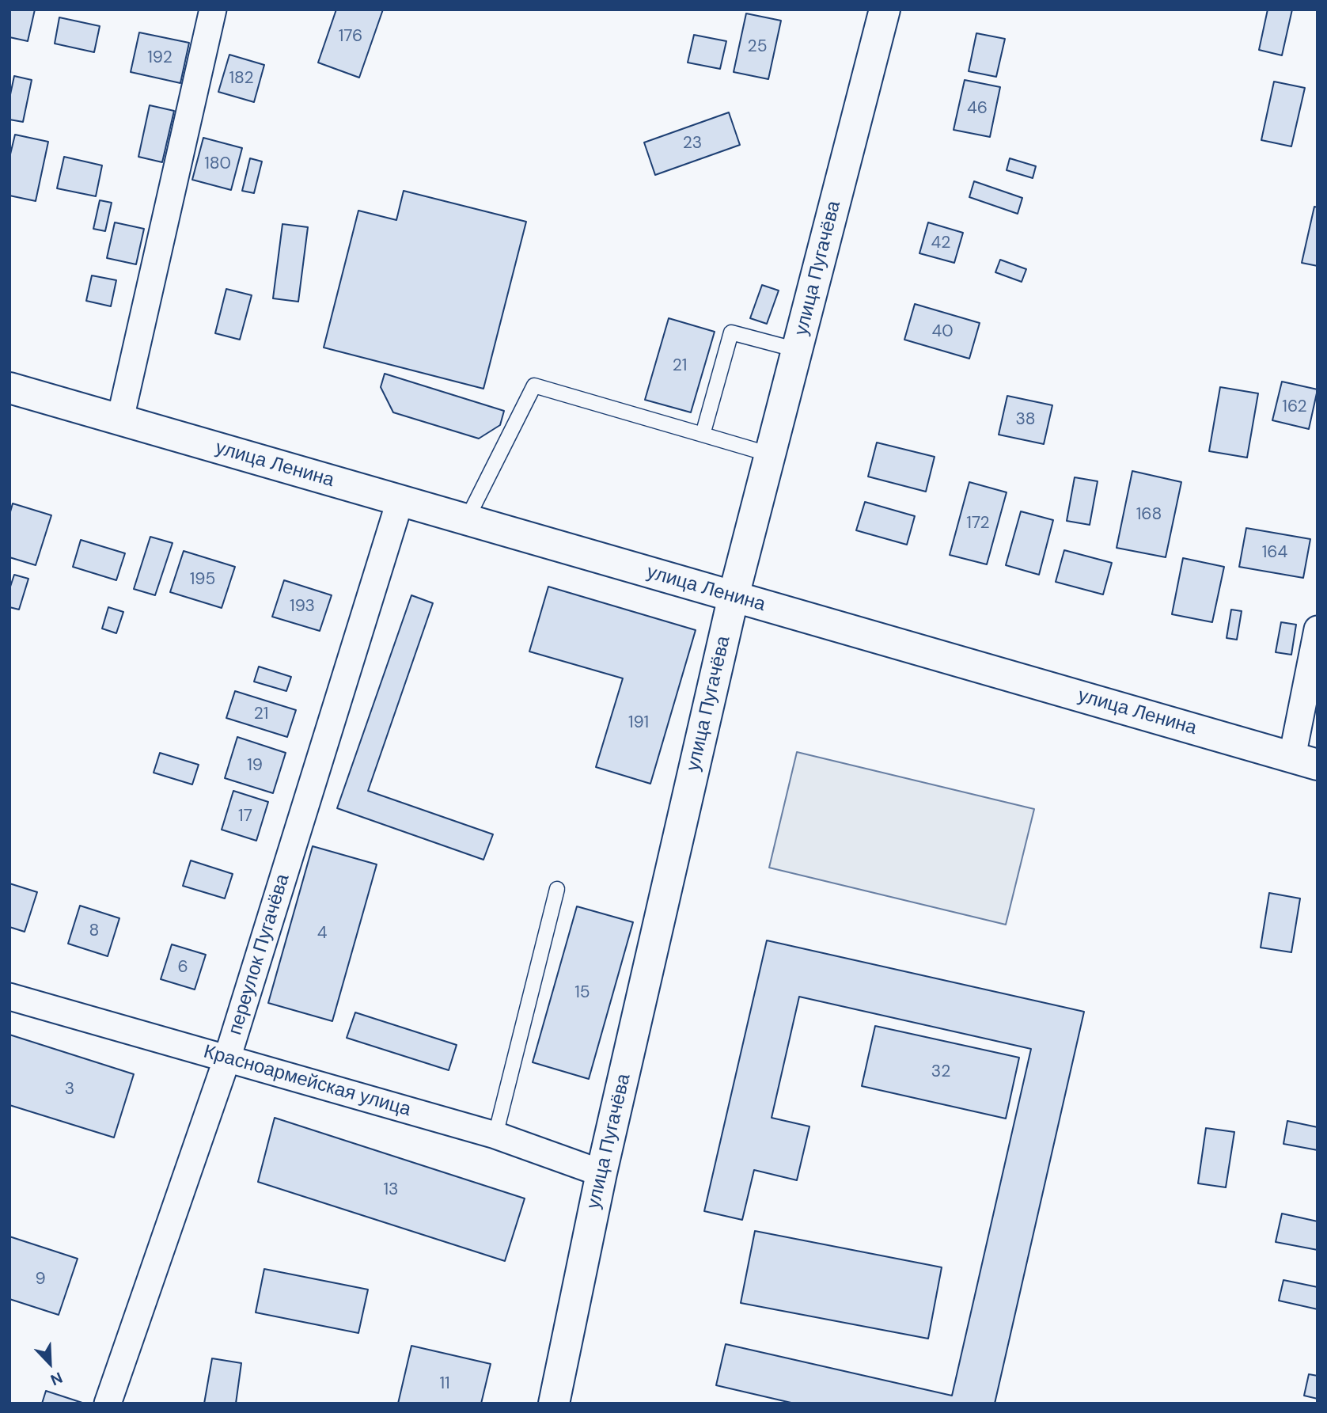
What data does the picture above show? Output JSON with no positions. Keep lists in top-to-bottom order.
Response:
{
  "streets": {
    "main road": ["улица Пугачёва", "улица Ленина"],
    "street": ["переулок Пугачёва", "Красноармейская улица"]
  },
  "crossings": [
    ["улица Пугачёва", "улица Ленина"],
    ["улица Пугачёва", "Красноармейская улица"],
    ["улица Ленина", "переулок Пугачёва"],
    ["переулок Пугачёва", "Красноармейская улица"]
  ],
  "house_numbers": [
    "176",
    "25",
    "192",
    "182",
    "46",
    "23",
    "180",
    "42",
    "40",
    "21",
    "162",
    "38",
    "168",
    "172",
    "164",
    "195",
    "193",
    "21",
    "191",
    "19",
    "17",
    "8",
    "4",
    "6",
    "15",
    "32",
    "3",
    "13",
    "9",
    "11"
  ],
  "north": "bottom right"
}
